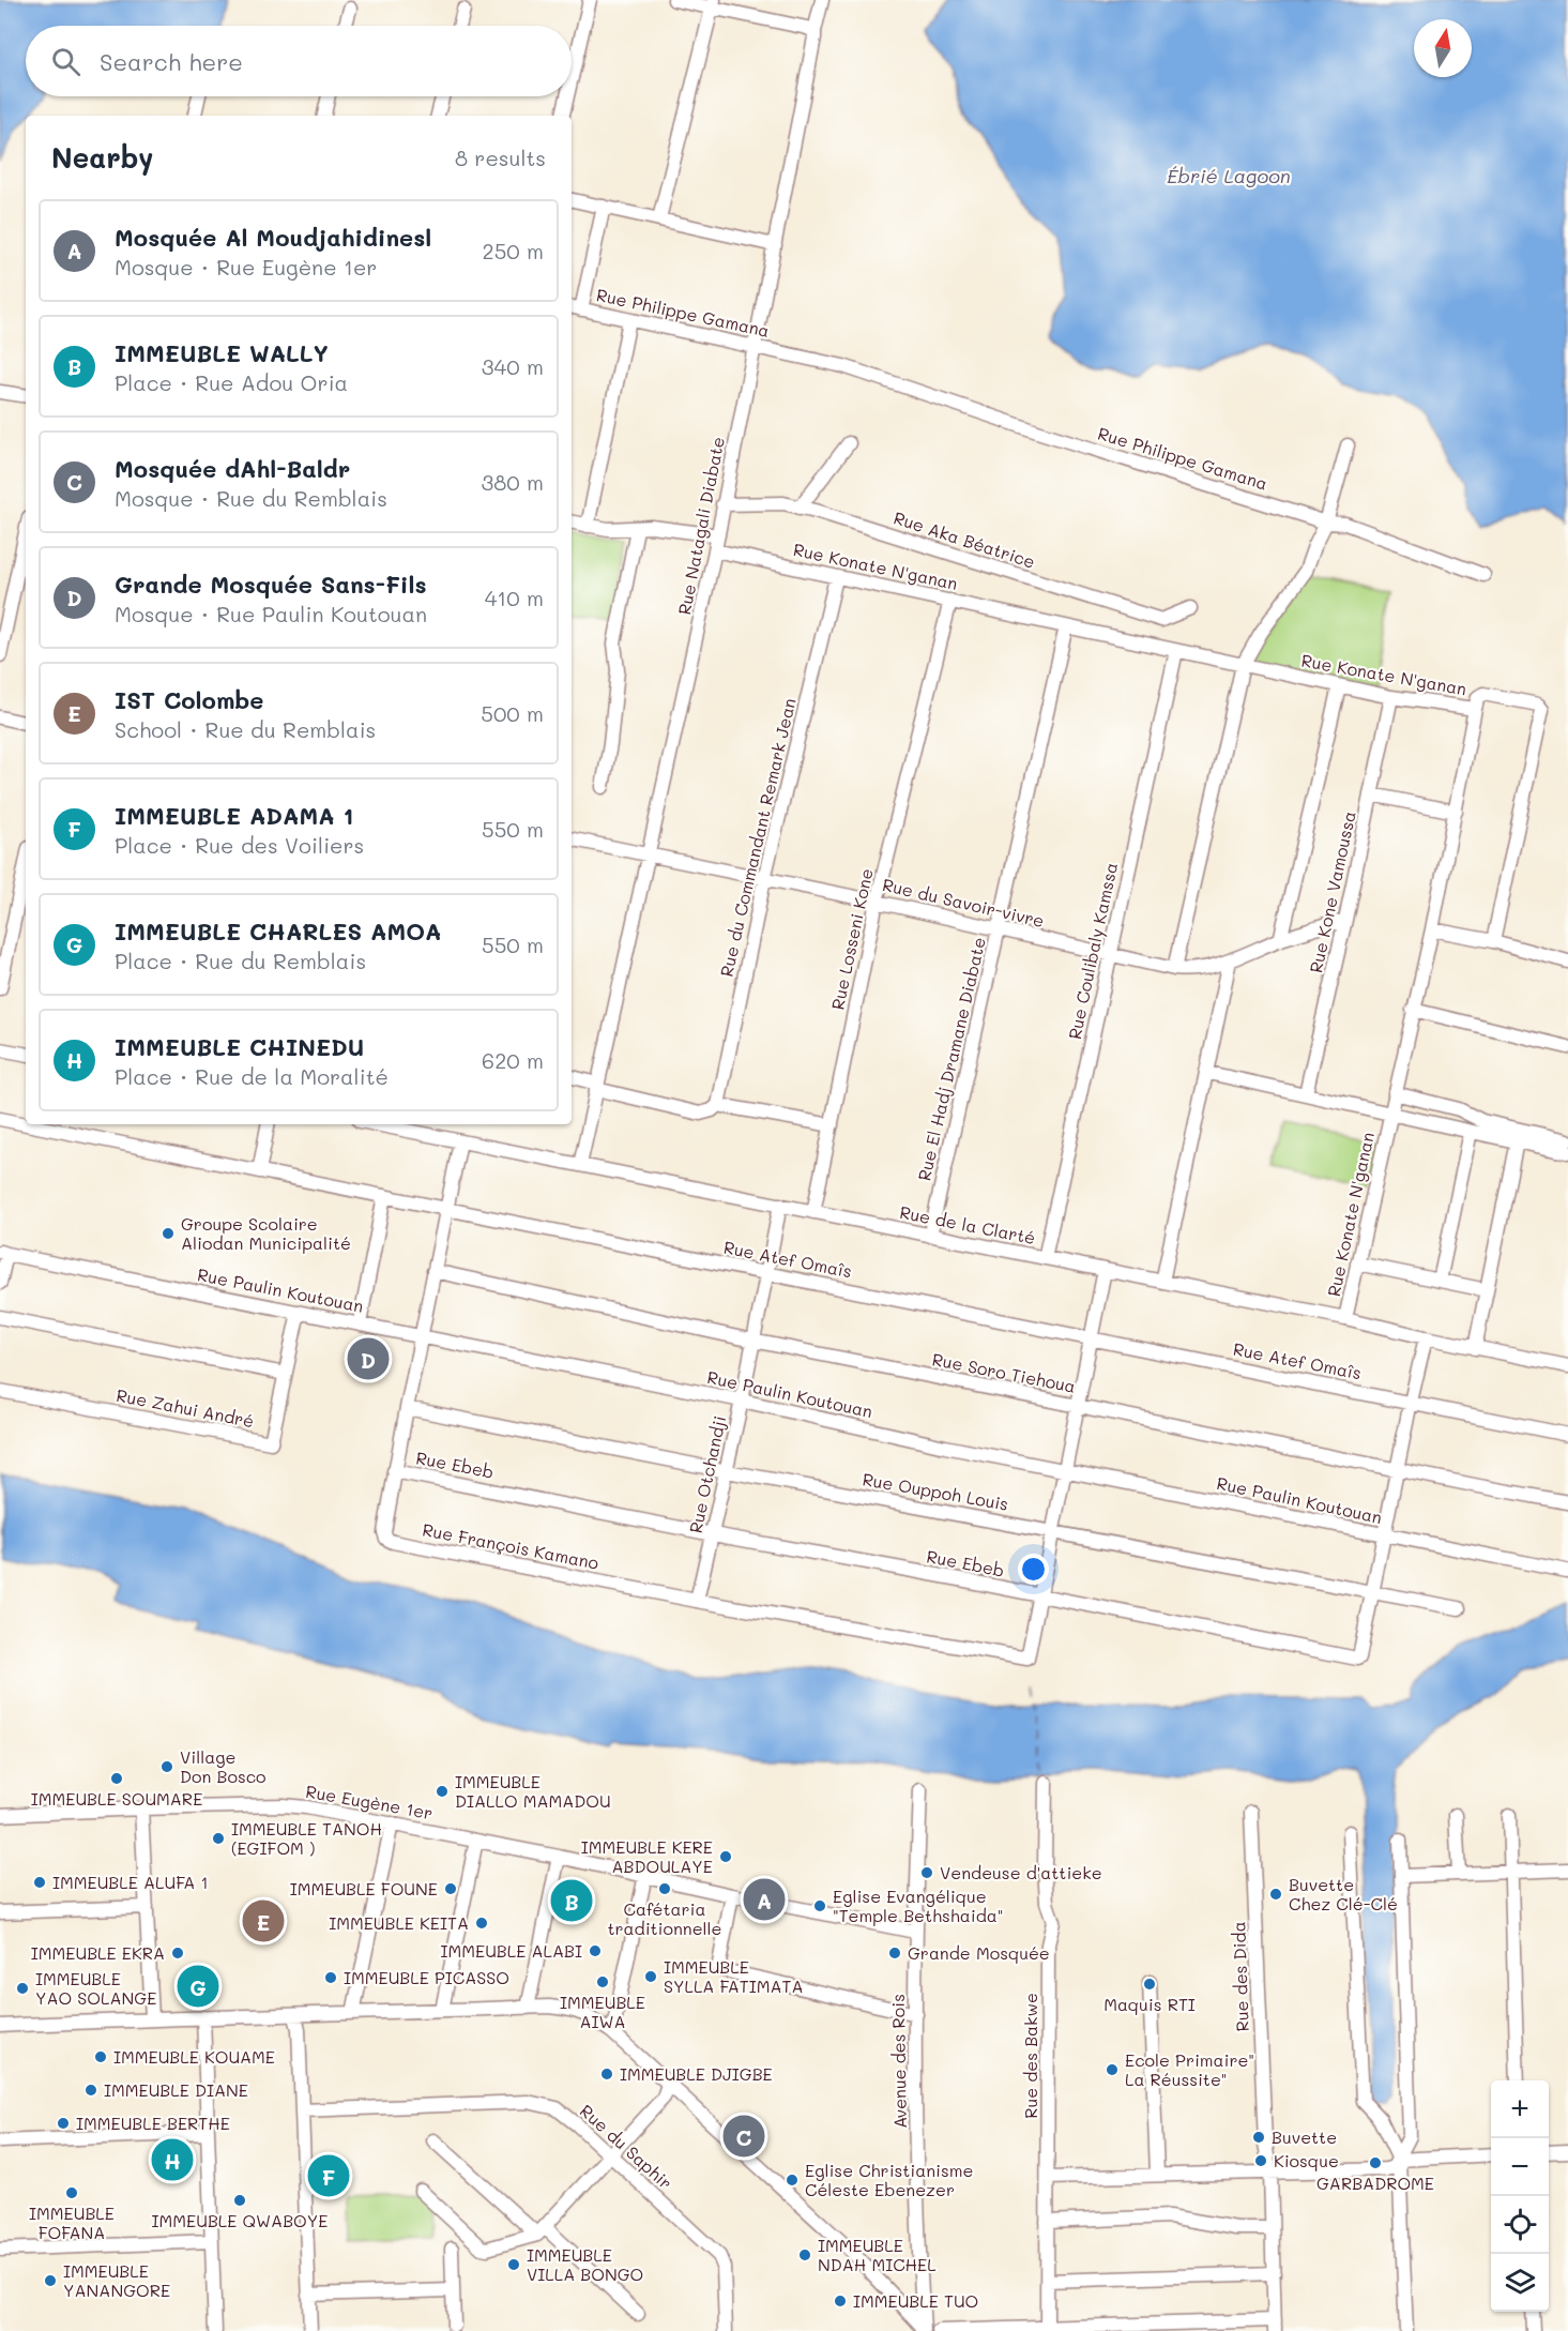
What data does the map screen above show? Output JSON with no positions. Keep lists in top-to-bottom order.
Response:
{
  "streets": {
    "street": [
      "Rue Philippe Gamana",
      "Rue Natagali Diabate",
      "Rue Aka Béatrice",
      "Rue Konate N'ganan",
      "Rue du Commandant Remark Jean",
      "Rue Kone Vamoussa",
      "Rue du Savoir-vivre",
      "Rue Losseni Kone",
      "Rue Coulibaly Kamssa",
      "Rue El Hadj Dramane Diabate",
      "Rue de la Clarté",
      "Rue Atef Omaîs",
      "Rue Paulin Koutouan",
      "Rue Soro Tiehoua",
      "Rue Zahui André",
      "Rue Ebeb",
      "Rue Otchandji",
      "Rue Ouppoh Louis",
      "Rue François Kamano",
      "Rue Eugène 1er",
      "Rue des Dida",
      "Rue des Bakwe",
      "Avenue des Rois",
      "Rue du Saphir"
    ]
  },
  "crossings": [
    ["Rue Philippe Gamana", "Rue Natagali Diabate"],
    ["Rue Natagali Diabate", "Rue Aka Béatrice"],
    ["Rue Natagali Diabate", "Rue Konate N'ganan"],
    ["Rue Natagali Diabate", "Rue du Savoir-vivre"],
    ["Rue Natagali Diabate", "Rue de la Clarté"],
    ["Rue Konate N'ganan", "Rue du Commandant Remark Jean"],
    ["Rue Konate N'ganan", "Rue Kone Vamoussa"],
    ["Rue Konate N'ganan", "Rue Losseni Kone"],
    ["Rue Konate N'ganan", "Rue Coulibaly Kamssa"],
    ["Rue Konate N'ganan", "Rue El Hadj Dramane Diabate"],
    ["Rue Konate N'ganan", "Rue de la Clarté"],
    ["Rue du Commandant Remark Jean", "Rue du Savoir-vivre"],
    ["Rue Kone Vamoussa", "Rue du Savoir-vivre"],
    ["Rue du Savoir-vivre", "Rue Losseni Kone"],
    ["Rue du Savoir-vivre", "Rue Coulibaly Kamssa"],
    ["Rue du Savoir-vivre", "Rue El Hadj Dramane Diabate"],
    ["Rue Losseni Kone", "Rue de la Clarté"],
    ["Rue Coulibaly Kamssa", "Rue de la Clarté"],
    ["Rue El Hadj Dramane Diabate", "Rue de la Clarté"],
    ["Rue de la Clarté", "Rue Ebeb"],
    ["Rue de la Clarté", "Rue Otchandji"],
    ["Rue de la Clarté", "Rue François Kamano"],
    ["Rue Atef Omaîs", "Rue Ebeb"],
    ["Rue Atef Omaîs", "Rue Otchandji"],
    ["Rue Atef Omaîs", "Rue François Kamano"],
    ["Rue Paulin Koutouan", "Rue Zahui André"],
    ["Rue Paulin Koutouan", "Rue Ebeb"],
    ["Rue Paulin Koutouan", "Rue Otchandji"],
    ["Rue Paulin Koutouan", "Rue François Kamano"],
    ["Rue Soro Tiehoua", "Rue Ebeb"],
    ["Rue Soro Tiehoua", "Rue Otchandji"],
    ["Rue Soro Tiehoua", "Rue François Kamano"],
    ["Rue Ebeb", "Rue Otchandji"],
    ["Rue Ebeb", "Rue Ouppoh Louis"],
    ["Rue Ebeb", "Rue François Kamano"],
    ["Rue Otchandji", "Rue Ouppoh Louis"],
    ["Rue Otchandji", "Rue François Kamano"],
    ["Rue Ouppoh Louis", "Rue François Kamano"],
    ["Rue Eugène 1er", "Avenue des Rois"]
  ],
  "water": ["Ébrié Lagoon"],
  "places": [
    "Groupe Scolaire Aliodan Municipalité",
    "Village Don Bosco",
    "IMMEUBLE SOUMARE",
    "IMMEUBLE DIALLO MAMADOU",
    "IMMEUBLE TANOH (EGIFOM )",
    "IMMEUBLE KERE ABDOULAYE",
    "Vendeuse d'attieke",
    "IMMEUBLE ALUFA 1",
    "IMMEUBLE FOUNE",
    "Cafétaria traditionnelle",
    "Buvette Chez Clé-Clé",
    "Eglise Evangélique \"Temple Bethshaida\"",
    "IMMEUBLE KEITA",
    "IMMEUBLE ALABI",
    "IMMEUBLE EKRA",
    "Grande Mosquée",
    "IMMEUBLE SYLLA FATIMATA",
    "IMMEUBLE PICASSO",
    "IMMEUBLE AIWA",
    "Maquis RTI",
    "IMMEUBLE YAO SOLANGE",
    "IMMEUBLE KOUAME",
    "Ecole Primaire\" La Réussite\"",
    "IMMEUBLE DJIGBE",
    "IMMEUBLE DIANE",
    "IMMEUBLE BERTHE",
    "Buvette",
    "Kiosque",
    "GARBADROME",
    "Eglise Christianisme Céleste Ebenezer",
    "IMMEUBLE FOFANA",
    "IMMEUBLE QWABOYE",
    "IMMEUBLE NDAH MICHEL",
    "IMMEUBLE VILLA BONGO",
    "IMMEUBLE YANANGORE",
    "IMMEUBLE TUO"
  ],
  "north": "top",
  "page": {
    "search": "Search here",
    "heading": ["Nearby", "8 results"],
    "list": [
      {
        "mark": "A",
        "name": "Mosquée Al Moudjahidinesl",
        "note": "Mosque · Rue Eugène 1er",
        "value": "250 m"
      },
      {
        "mark": "B",
        "name": "IMMEUBLE WALLY",
        "note": "Place · Rue Adou Oria",
        "value": "340 m"
      },
      {
        "mark": "C",
        "name": "Mosquée dAhl-Baldr",
        "note": "Mosque · Rue du Remblais",
        "value": "380 m"
      },
      {
        "mark": "D",
        "name": "Grande Mosquée Sans-Fils",
        "note": "Mosque · Rue Paulin Koutouan",
        "value": "410 m"
      },
      {
        "mark": "E",
        "name": "IST Colombe",
        "note": "School · Rue du Remblais",
        "value": "500 m"
      },
      {
        "mark": "F",
        "name": "IMMEUBLE ADAMA 1",
        "note": "Place · Rue des Voiliers",
        "value": "550 m"
      },
      {
        "mark": "G",
        "name": "IMMEUBLE CHARLES AMOA",
        "note": "Place · Rue du Remblais",
        "value": "550 m"
      },
      {
        "mark": "H",
        "name": "IMMEUBLE CHINEDU",
        "note": "Place · Rue de la Moralité",
        "value": "620 m"
      }
    ],
    "pins": [
      "D",
      "A",
      "B",
      "E",
      "G",
      "C",
      "H",
      "F"
    ],
    "map_buttons": ["+", "−"]
  }
}
